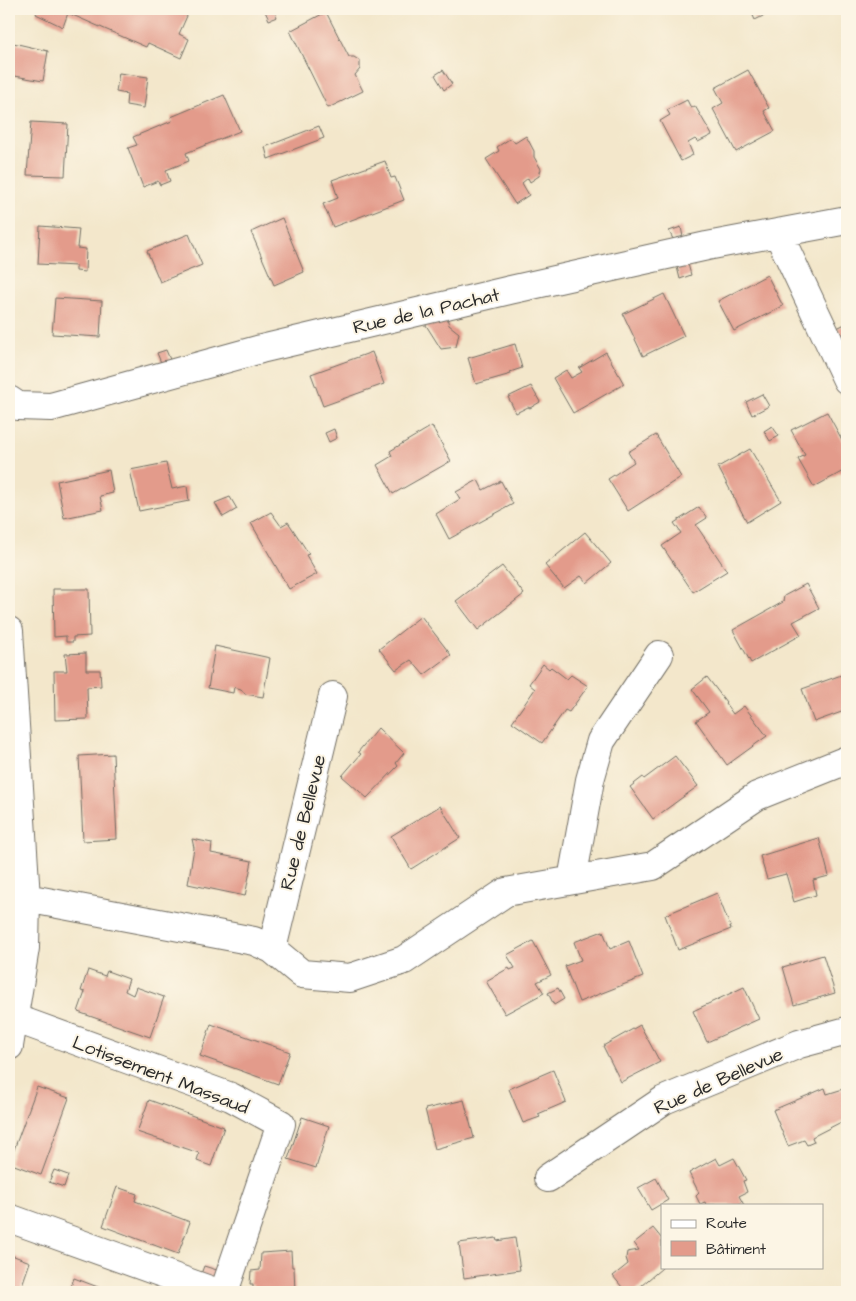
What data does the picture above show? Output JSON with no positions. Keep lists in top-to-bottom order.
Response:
{
  "streets": {
    "street": ["Rue de la Pachat", "Rue de Bellevue", "Lotissement Massaud"]
  },
  "legend": ["Route", "Bâtiment"]
}
